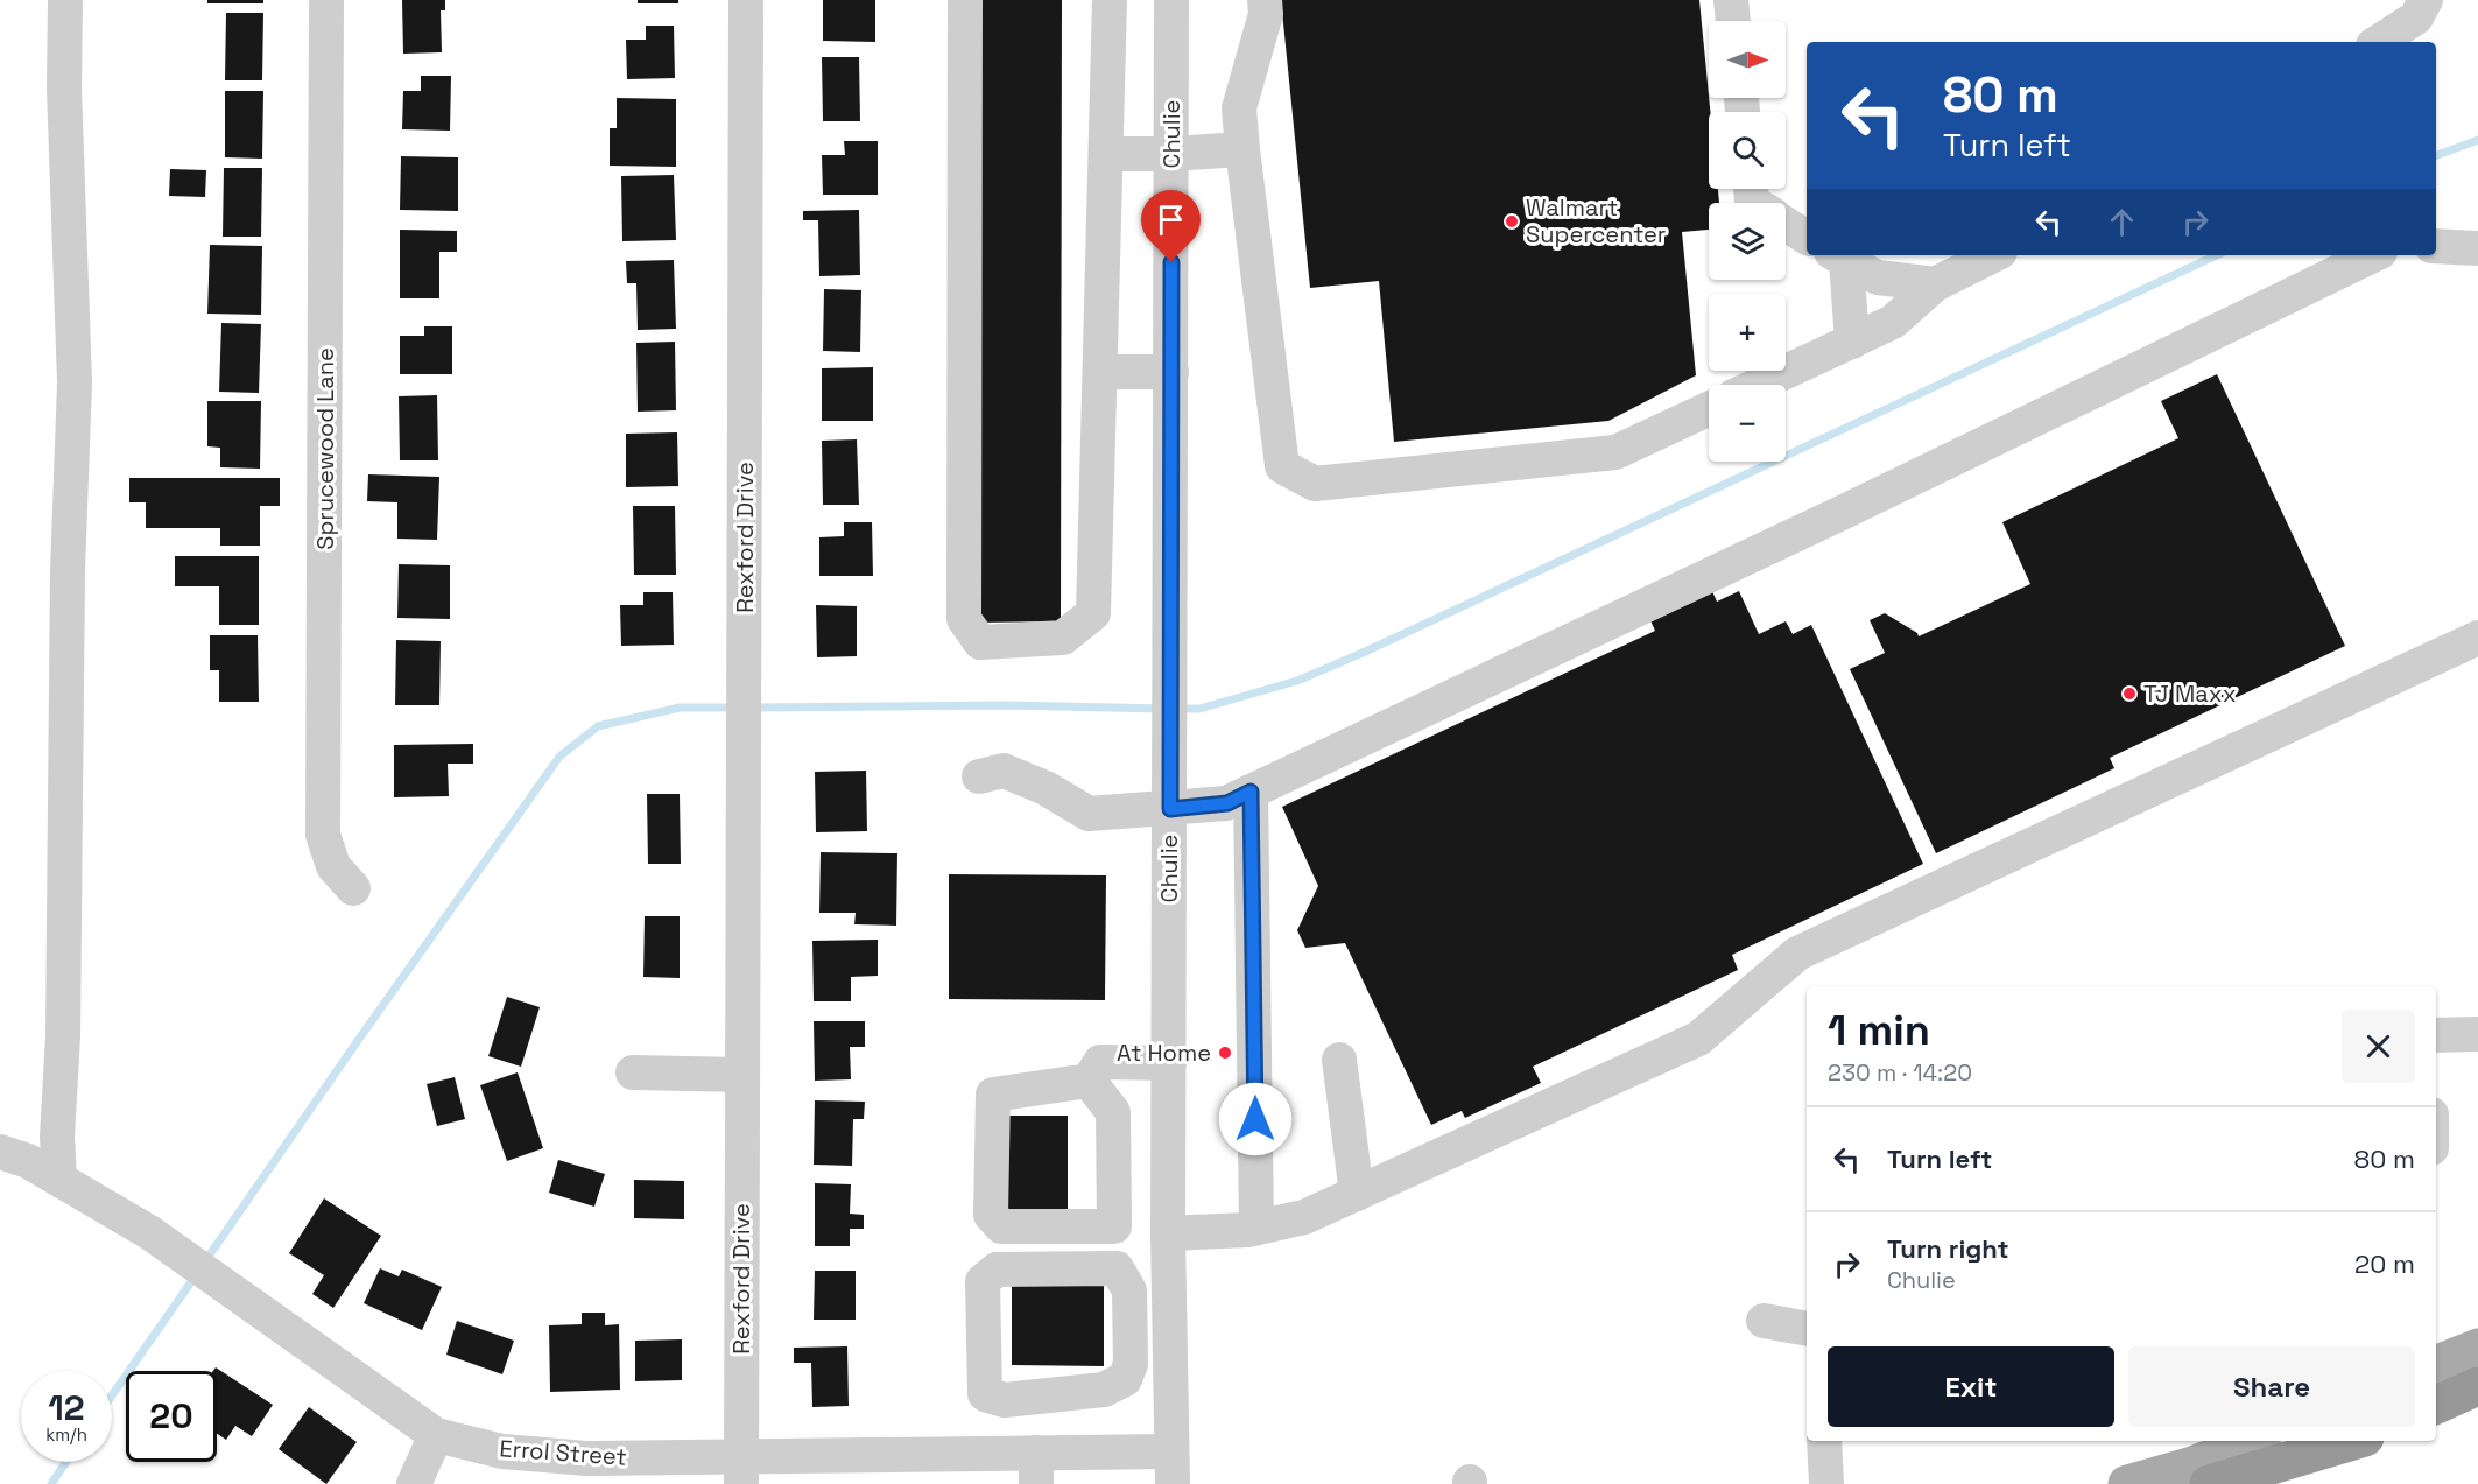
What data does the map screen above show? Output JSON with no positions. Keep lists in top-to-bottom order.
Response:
{
  "streets": {
    "street": [
      "Chulie",
      "Sprucewood Lane",
      "Rexford Drive",
      "Errol Street"
    ]
  },
  "crossings": [
    ["Chulie", "Errol Street"],
    ["Rexford Drive", "Errol Street"]
  ],
  "places": ["Walmart Supercenter", "TJ Maxx", "At Home"],
  "north": "right",
  "page": {
    "map_buttons": ["+", "−"],
    "turn": ["80 m", "Turn left"],
    "heading": ["1 min", "230 m · 14:20"],
    "list": [
      {
        "name": "Turn left",
        "value": "80 m"
      },
      {
        "name": "Turn right",
        "note": "Chulie",
        "value": "20 m"
      }
    ],
    "buttons": ["Exit", "Share"],
    "speed": "12 km/h",
    "limit": "20"
  }
}
